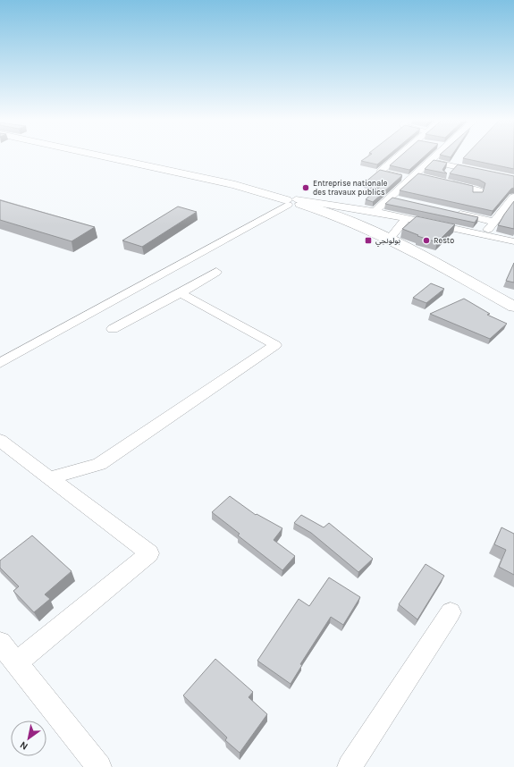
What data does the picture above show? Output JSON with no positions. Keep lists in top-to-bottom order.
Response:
{
  "places": {
    "other": ["Entreprise nationale des travaux publics", "Resto"],
    "transit": ["بولونجي"]
  },
  "north": "bottom left"
}
